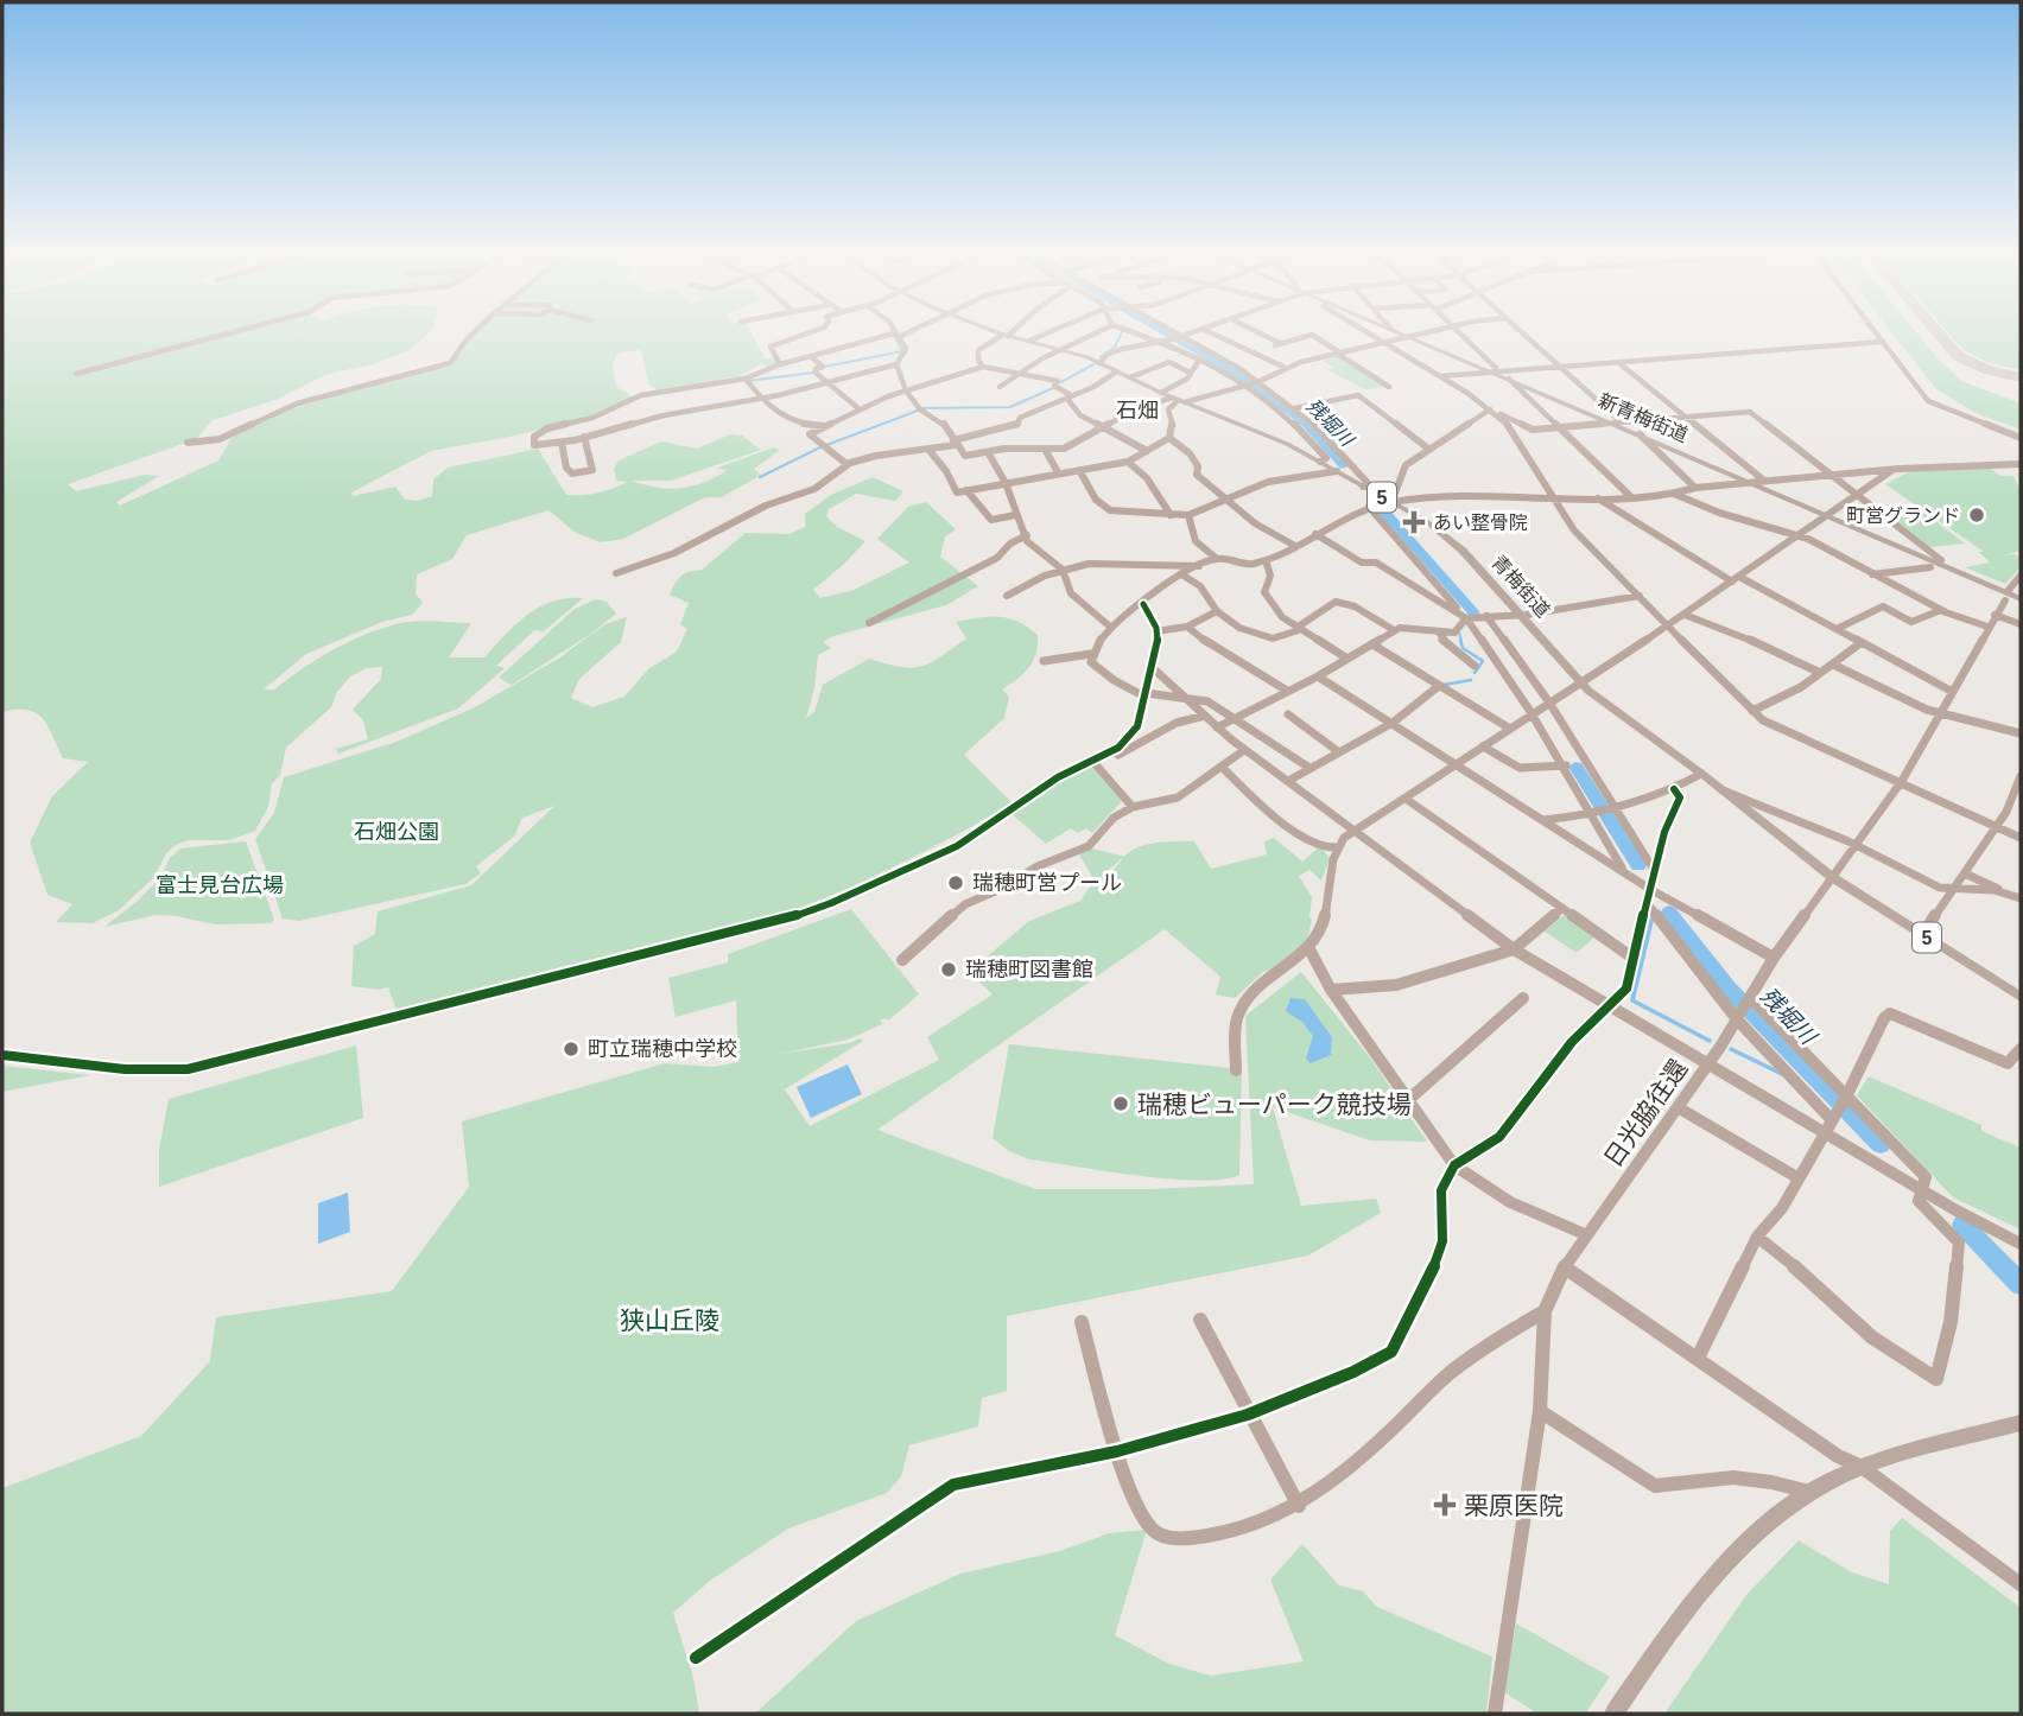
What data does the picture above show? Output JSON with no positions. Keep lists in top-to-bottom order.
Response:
{
  "streets": {
    "main road": ["新青梅街道", "5", "青梅街道"],
    "street": ["日光脇往還"]
  },
  "crossings": [
    ["青梅街道", "日光脇往還"]
  ],
  "districts": ["石畑"],
  "water": ["残堀川"],
  "parks": ["石畑公園", "富士見台広場", "狭山丘陵"],
  "places": {
    "other": [
      "町営グランド",
      "瑞穂町営プール",
      "瑞穂町図書館",
      "町立瑞穂中学校",
      "瑞穂ビューパーク競技場"
    ],
    "health": ["あい整骨院", "栗原医院"]
  }
}
